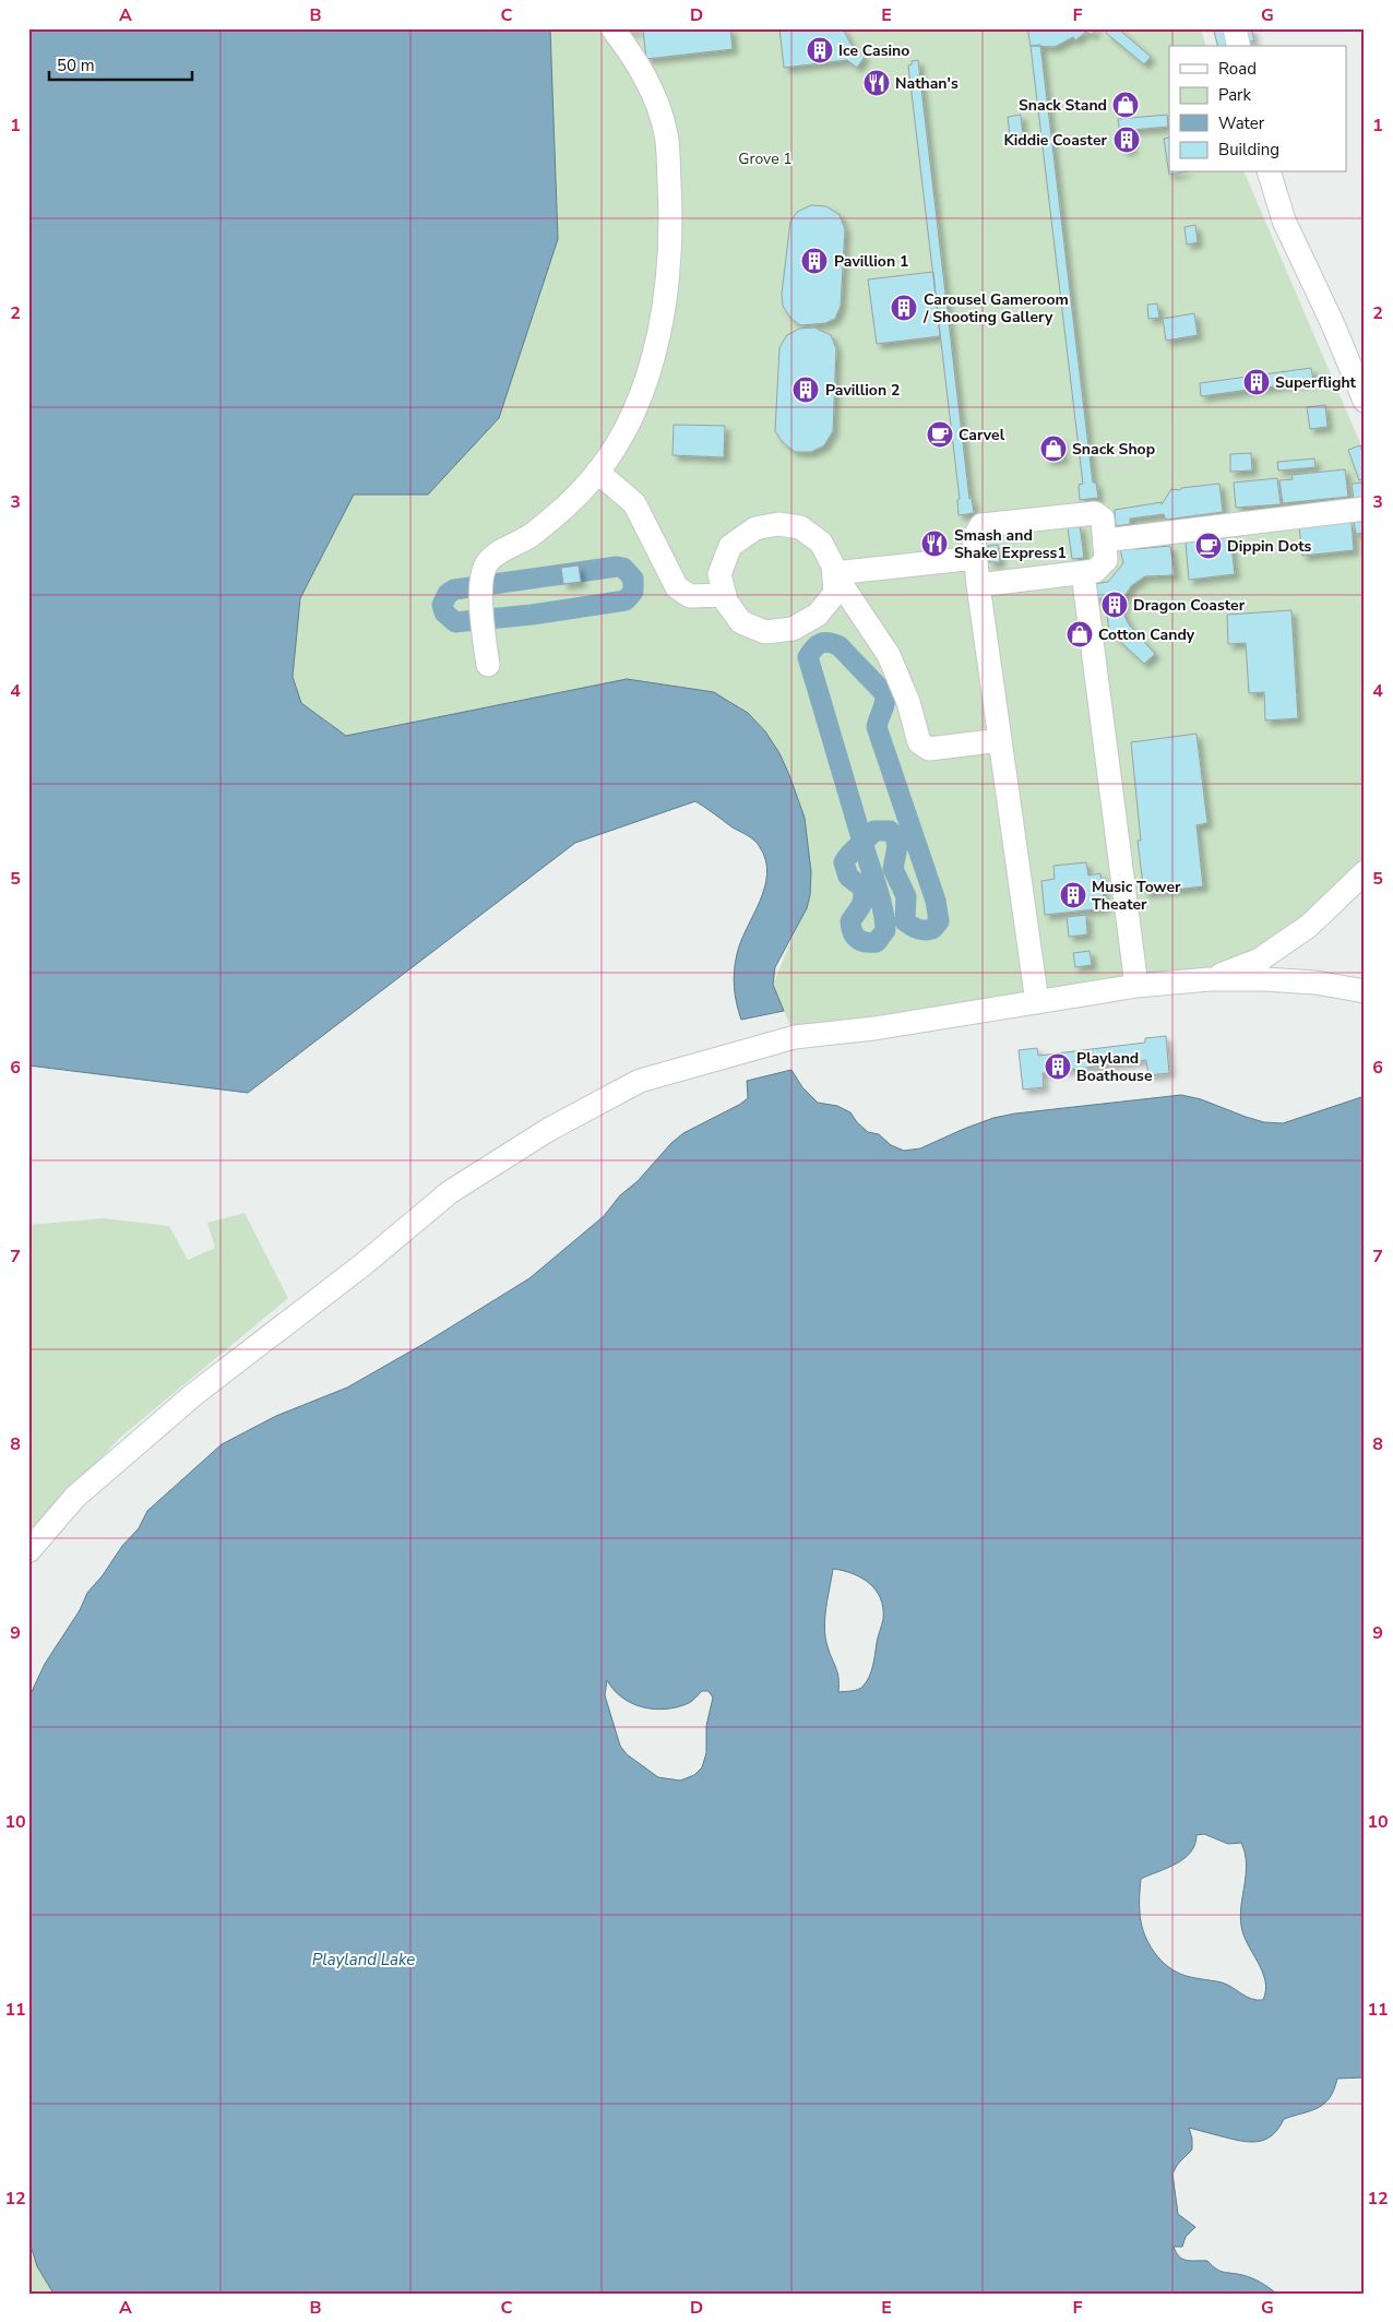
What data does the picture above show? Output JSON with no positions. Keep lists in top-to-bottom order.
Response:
{
  "water": ["Playland Lake"],
  "parks": ["Grove 1"],
  "places": {
    "building": [
      "Ice Casino",
      "Kiddie Coaster",
      "Pavillion 1",
      "Carousel Gameroom / Shooting Gallery",
      "Superflight",
      "Pavillion 2",
      "Dragon Coaster",
      "Music Tower Theater",
      "Playland Boathouse"
    ],
    "restaurant": ["Nathan's", "Smash and Shake Express1"],
    "shop": ["Snack Stand", "Snack Shop", "Cotton Candy"],
    "cafe": ["Carvel", "Dippin Dots"]
  },
  "legend": [
    "Road",
    "Park",
    "Water",
    "Building"
  ],
  "scale_bar": "50 m",
  "grid": {
    "columns": [
      "A",
      "B",
      "C",
      "D",
      "E",
      "F",
      "G"
    ],
    "rows": [
      "1",
      "2",
      "3",
      "4",
      "5",
      "6",
      "7",
      "8",
      "9",
      "10",
      "11",
      "12"
    ]
  }
}
